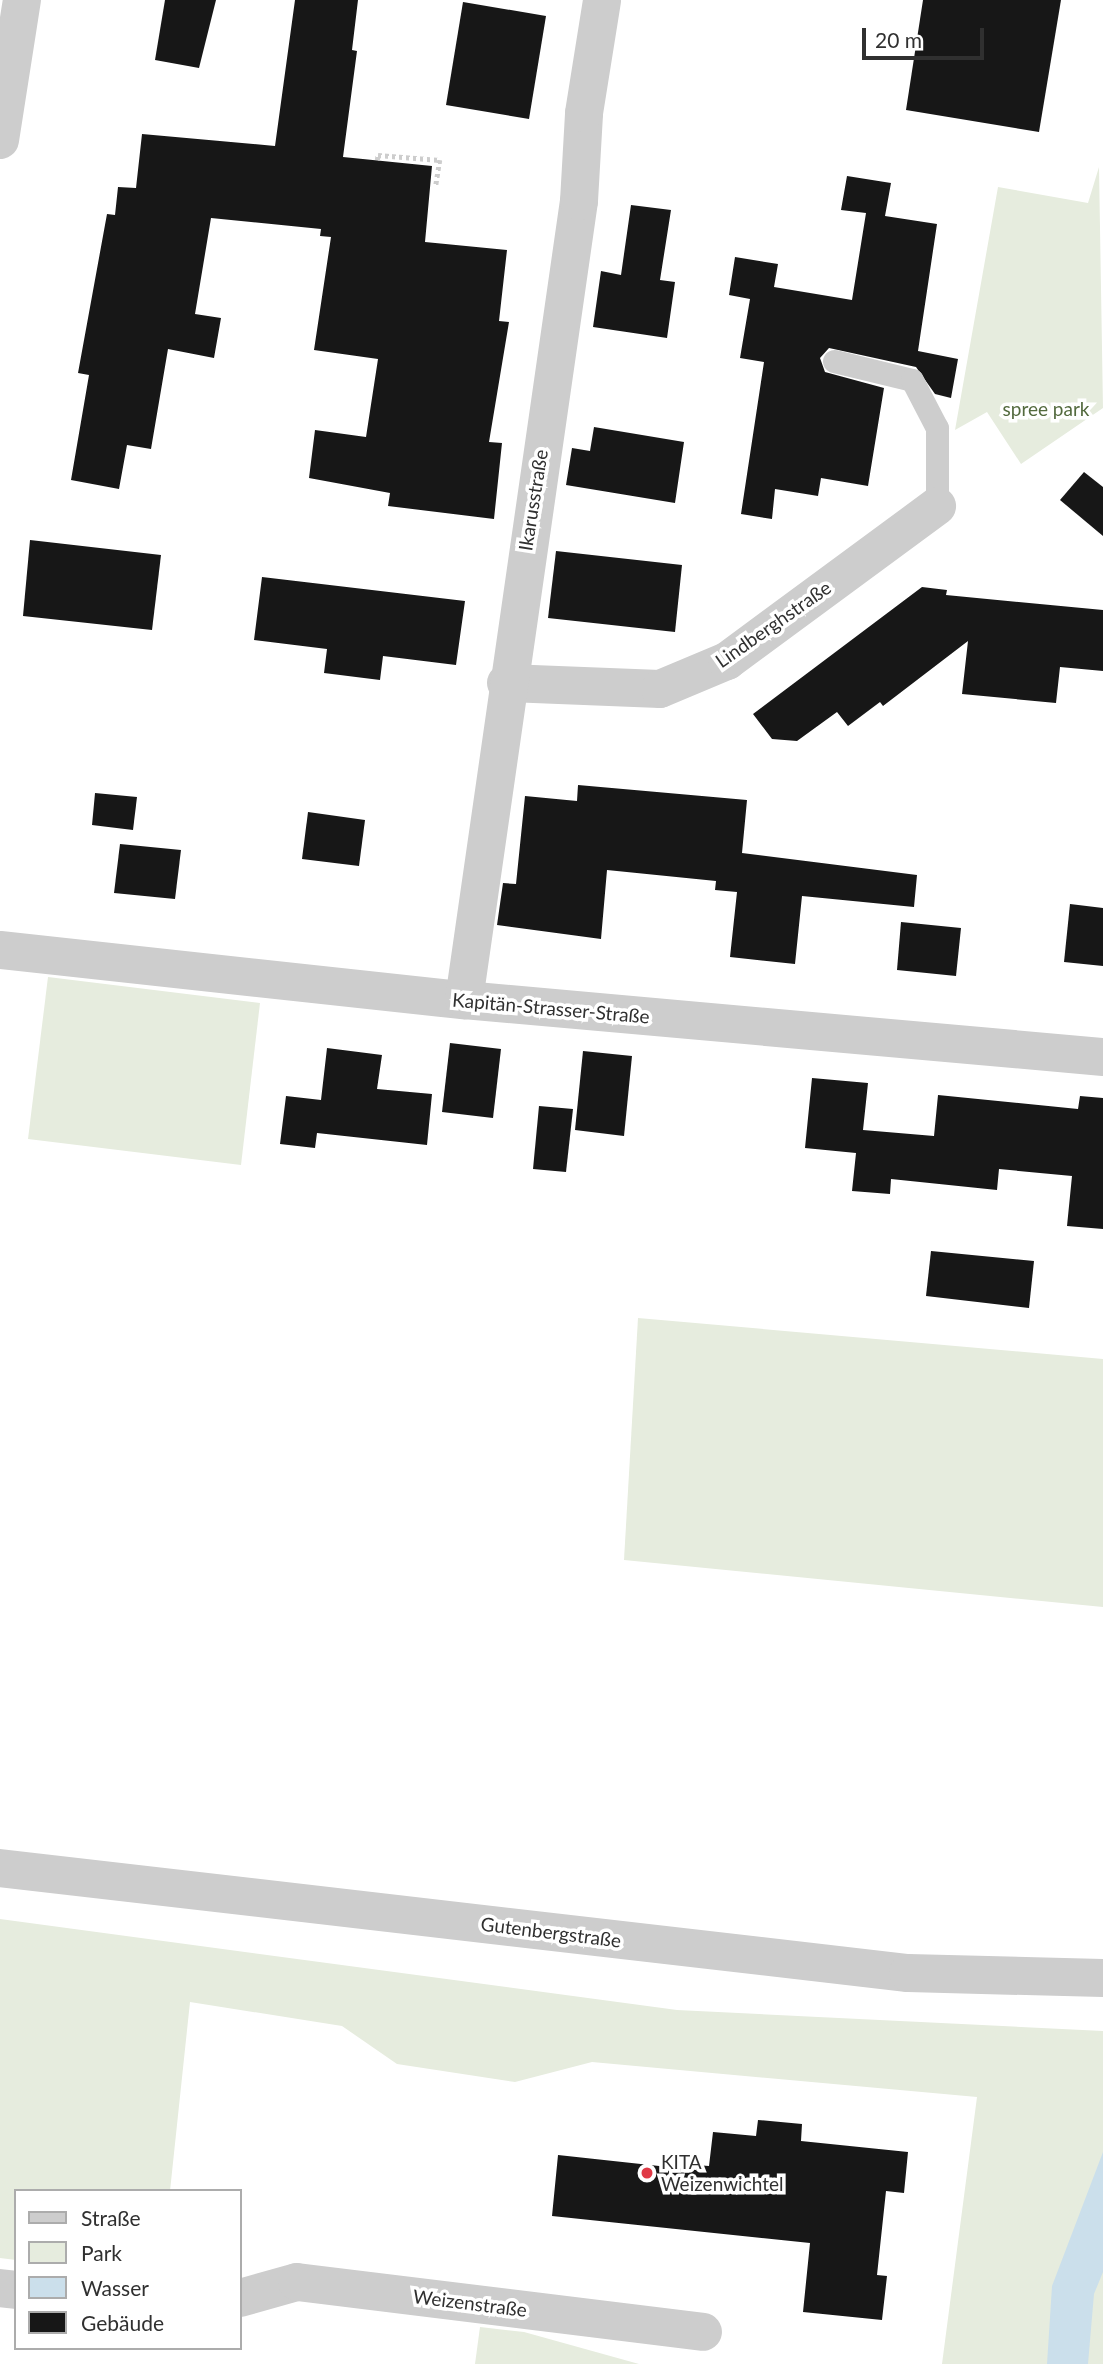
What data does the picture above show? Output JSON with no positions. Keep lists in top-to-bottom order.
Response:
{
  "streets": {
    "street": [
      "Ikarusstraße",
      "Lindberghstraße",
      "Kapitän-Strasser-Straße",
      "Gutenbergstraße",
      "Weizenstraße"
    ]
  },
  "crossings": [
    ["Ikarusstraße", "Lindberghstraße"],
    ["Ikarusstraße", "Kapitän-Strasser-Straße"]
  ],
  "parks": ["spree park"],
  "places": ["KITA Weizenwichtel"],
  "legend": [
    "Straße",
    "Park",
    "Wasser",
    "Gebäude"
  ],
  "scale_bar": "20 m"
}
